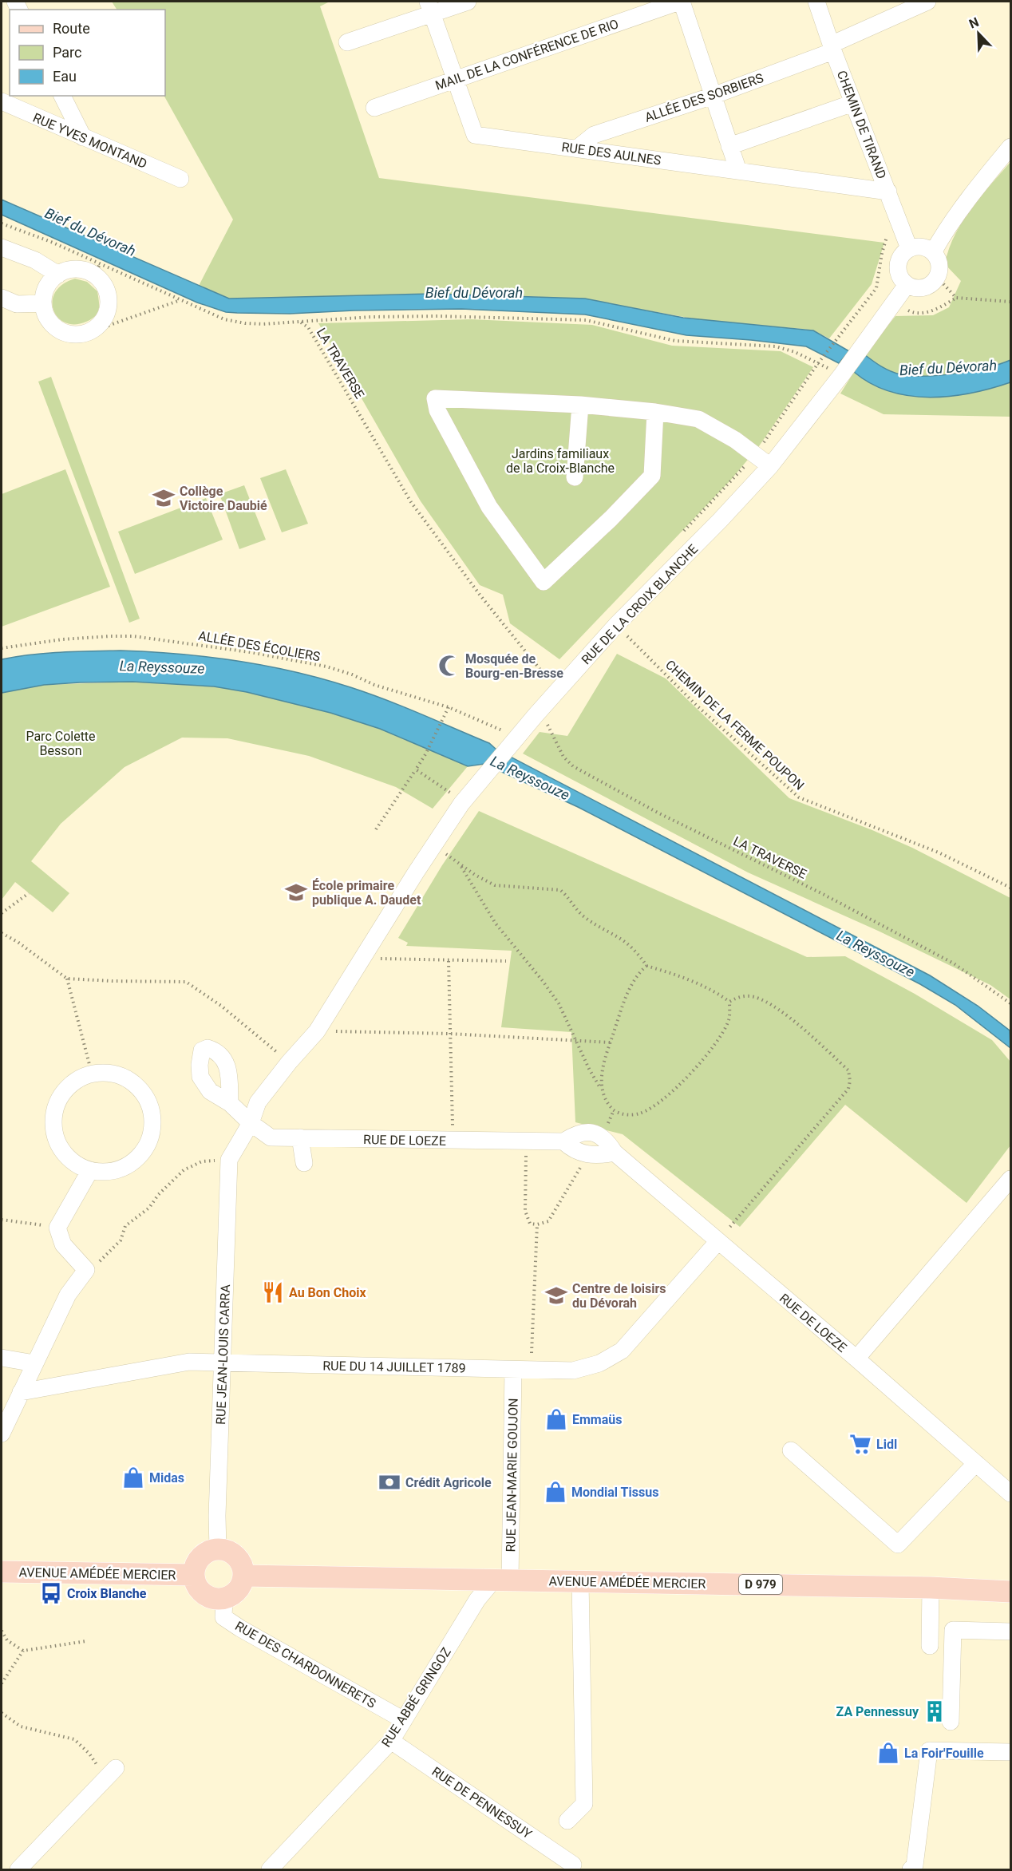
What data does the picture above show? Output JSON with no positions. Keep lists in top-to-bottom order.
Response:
{
  "streets": {
    "main road": ["AVENUE AMÉDÉE MERCIER", "D 979"],
    "street": [
      "MAIL DE LA CONFÉRENCE DE RIO",
      "ALLÉE DES SORBIERS",
      "CHEMIN DE TIRAND",
      "RUE YVES MONTAND",
      "RUE DES AULNES",
      "RUE DE LA CROIX BLANCHE",
      "RUE DE LOEZE",
      "RUE JEAN-LOUIS CARRA",
      "RUE DU 14 JUILLET 1789",
      "RUE JEAN-MARIE GOUJON",
      "RUE DES CHARDONNERETS",
      "RUE ABBÉ GRINGOZ",
      "RUE DE PENNESSUY"
    ],
    "path": ["LA TRAVERSE", "ALLÉE DES ÉCOLIERS", "CHEMIN DE LA FERME POUPON"]
  },
  "crossings": [
    ["MAIL DE LA CONFÉRENCE DE RIO", "RUE DES AULNES"],
    ["ALLÉE DES SORBIERS", "CHEMIN DE TIRAND"],
    ["ALLÉE DES SORBIERS", "RUE DES AULNES"],
    ["CHEMIN DE TIRAND", "RUE DES AULNES"],
    ["CHEMIN DE TIRAND", "RUE DE LA CROIX BLANCHE"],
    ["LA TRAVERSE", "RUE DE LA CROIX BLANCHE"],
    ["RUE DE LA CROIX BLANCHE", "CHEMIN DE LA FERME POUPON"],
    ["RUE DE LA CROIX BLANCHE", "RUE DE LOEZE"],
    ["RUE DE LA CROIX BLANCHE", "RUE JEAN-LOUIS CARRA"],
    ["RUE DE LOEZE", "RUE DU 14 JUILLET 1789"],
    ["RUE JEAN-LOUIS CARRA", "RUE DU 14 JUILLET 1789"],
    ["RUE JEAN-LOUIS CARRA", "AVENUE AMÉDÉE MERCIER"],
    ["RUE JEAN-LOUIS CARRA", "RUE DES CHARDONNERETS"],
    ["RUE DU 14 JUILLET 1789", "RUE JEAN-MARIE GOUJON"],
    ["RUE JEAN-MARIE GOUJON", "AVENUE AMÉDÉE MERCIER"],
    ["RUE JEAN-MARIE GOUJON", "RUE ABBÉ GRINGOZ"],
    ["AVENUE AMÉDÉE MERCIER", "RUE DES CHARDONNERETS"],
    ["AVENUE AMÉDÉE MERCIER", "RUE ABBÉ GRINGOZ"],
    ["RUE DES CHARDONNERETS", "RUE ABBÉ GRINGOZ"],
    ["RUE ABBÉ GRINGOZ", "RUE DE PENNESSUY"]
  ],
  "water": ["Bief du Dévorah", "La Reyssouze"],
  "parks": ["Jardins familiaux de la Croix-Blanche", "Parc Colette Besson"],
  "places": {
    "school or university": ["Collège Victoire Daubié", "École primaire publique A. Daudet", "Centre de loisirs du Dévorah"],
    "mosque": ["Mosquée de Bourg-en-Bresse"],
    "restaurant": ["Au Bon Choix"],
    "shop": [
      "Emmaüs",
      "Midas",
      "Mondial Tissus",
      "La Foir'Fouille"
    ],
    "supermarket": ["Lidl"],
    "bank": ["Crédit Agricole"],
    "bus stop": ["Croix Blanche"],
    "building": ["ZA Pennessuy"]
  },
  "legend": ["Route", "Parc", "Eau"],
  "north": "top left"
}
